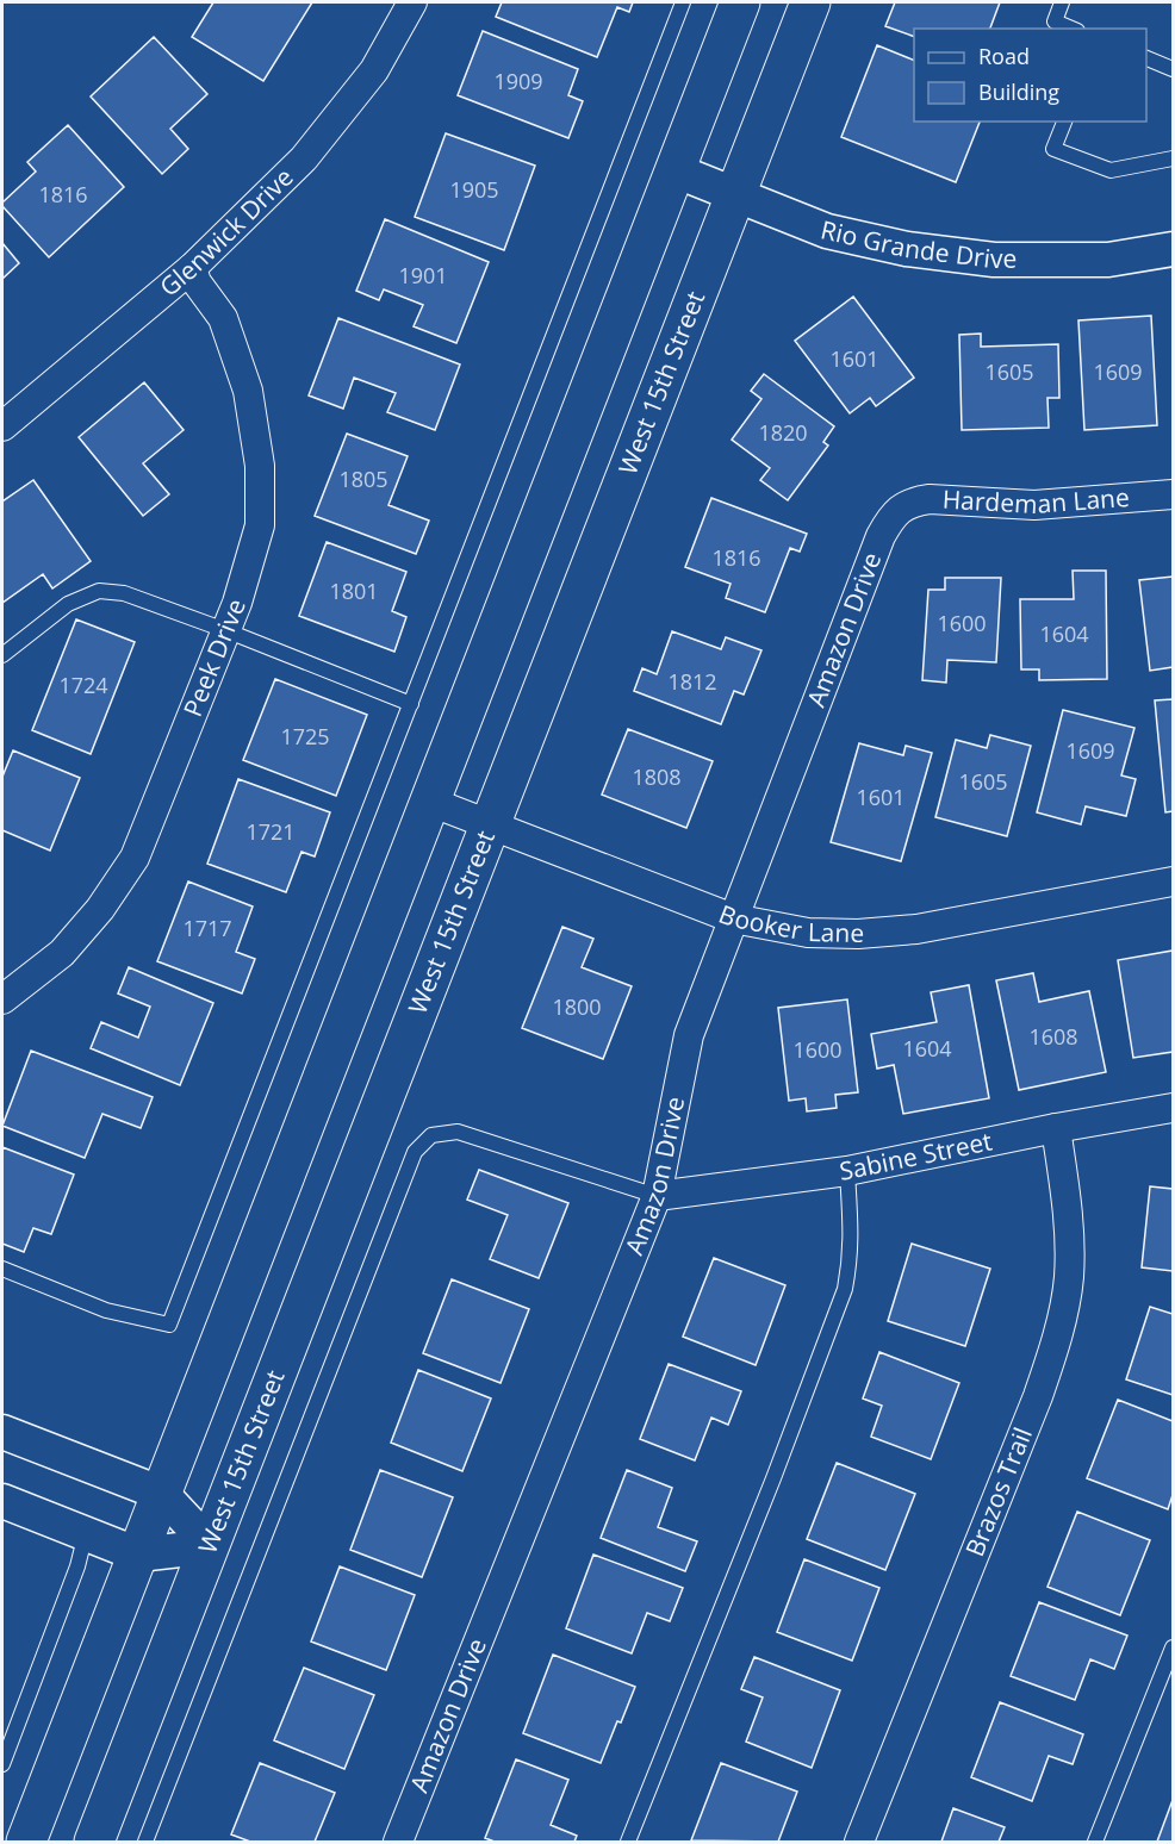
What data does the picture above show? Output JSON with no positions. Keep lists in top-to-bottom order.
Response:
{
  "streets": {
    "main road": ["West 15th Street"],
    "street": [
      "Glenwick Drive",
      "Rio Grande Drive",
      "Hardeman Lane",
      "Amazon Drive",
      "Peek Drive",
      "Booker Lane",
      "Sabine Street",
      "Brazos Trail"
    ]
  },
  "crossings": [
    ["Glenwick Drive", "Peek Drive"],
    ["Rio Grande Drive", "West 15th Street"],
    ["West 15th Street", "Booker Lane"],
    ["Hardeman Lane", "Amazon Drive"],
    ["Amazon Drive", "Booker Lane"],
    ["Amazon Drive", "Sabine Street"],
    ["Sabine Street", "Brazos Trail"]
  ],
  "house_numbers": [
    "1909",
    "1905",
    "1816",
    "1901",
    "1601",
    "1605",
    "1609",
    "1820",
    "1805",
    "1816",
    "1801",
    "1600",
    "1604",
    "1812",
    "1724",
    "1725",
    "1609",
    "1808",
    "1605",
    "1601",
    "1721",
    "1717",
    "1800",
    "1608",
    "1604",
    "1600"
  ],
  "legend": ["Road", "Building"]
}
